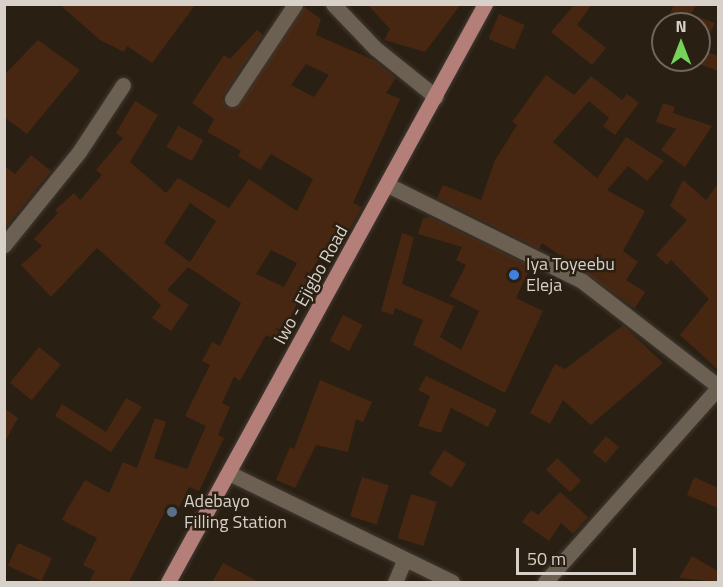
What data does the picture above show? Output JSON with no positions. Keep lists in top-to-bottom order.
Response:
{
  "streets": {
    "main road": ["Iwo - Ejigbo Road"]
  },
  "places": ["Iya Toyeebu Eleja", "Adebayo Filling Station"],
  "scale_bar": "50 m",
  "north": "top"
}
